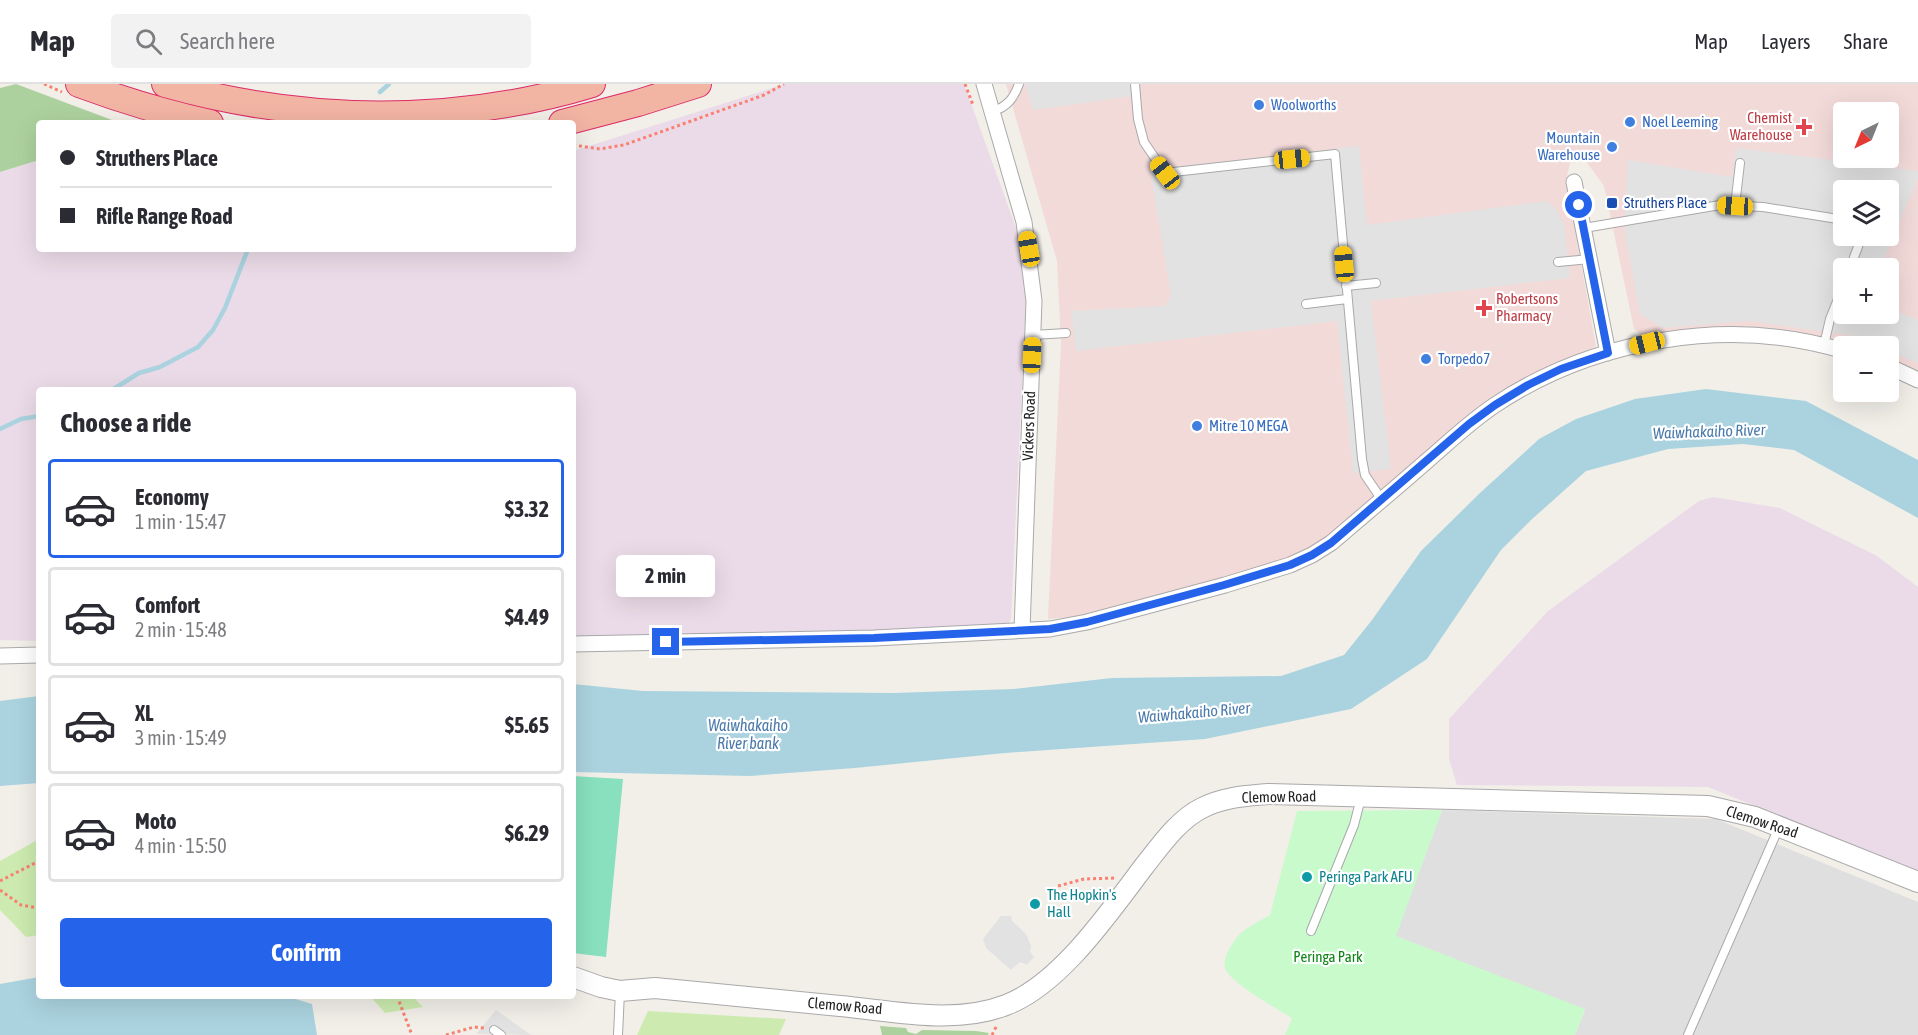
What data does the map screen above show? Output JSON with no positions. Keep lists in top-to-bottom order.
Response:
{
  "streets": {
    "street": ["Vickers Road", "Clemow Road"]
  },
  "water": ["Waiwhakaiho River", "Waiwhakaiho River bank"],
  "parks": ["Peringa Park"],
  "places": {
    "other": [
      "Woolworths",
      "Noel Leeming",
      "Mountain Warehouse",
      "Torpedo7",
      "Mitre 10 MEGA",
      "Peringa Park AFU",
      "The Hopkin's Hall"
    ],
    "health": ["Chemist Warehouse", "Robertsons Pharmacy"],
    "transit": ["Struthers Place"]
  },
  "north": "bottom left",
  "page": {
    "header": "Map",
    "search": "Search here",
    "nav": ["Map", "Layers", "Share"],
    "map_buttons": ["+", "−"],
    "banner": ["Struthers Place", "Rifle Range Road"],
    "heading": "Choose a ride",
    "list": [
      {
        "name": "Economy",
        "note": "1 min · 15:47",
        "value": "$3.32"
      },
      {
        "name": "Comfort",
        "note": "2 min · 15:48",
        "value": "$4.49"
      },
      {
        "name": "XL",
        "note": "3 min · 15:49",
        "value": "$5.65"
      },
      {
        "name": "Moto",
        "note": "4 min · 15:50",
        "value": "$6.29"
      }
    ],
    "bubble": "2 min",
    "buttons": "Confirm"
  }
}
